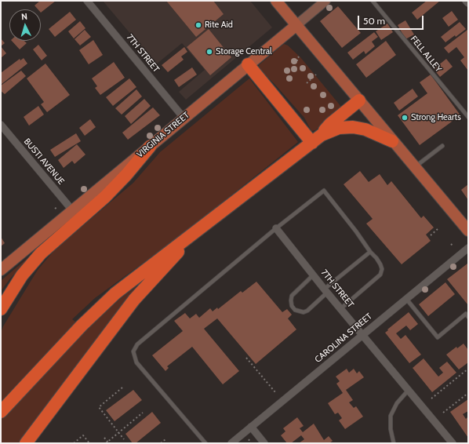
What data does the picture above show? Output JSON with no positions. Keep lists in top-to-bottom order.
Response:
{
  "streets": {
    "main road": ["VIRGINIA STREET"],
    "street": ["7TH STREET", "BUSTI AVENUE", "CAROLINA STREET"],
    "lane": ["FELL ALLEY"]
  },
  "crossings": [
    ["7TH STREET", "VIRGINIA STREET"],
    ["7TH STREET", "CAROLINA STREET"],
    ["VIRGINIA STREET", "BUSTI AVENUE"]
  ],
  "places": ["Rite Aid", "Storage Central", "Strong Hearts"],
  "scale_bar": "50 m",
  "north": "top"
}
